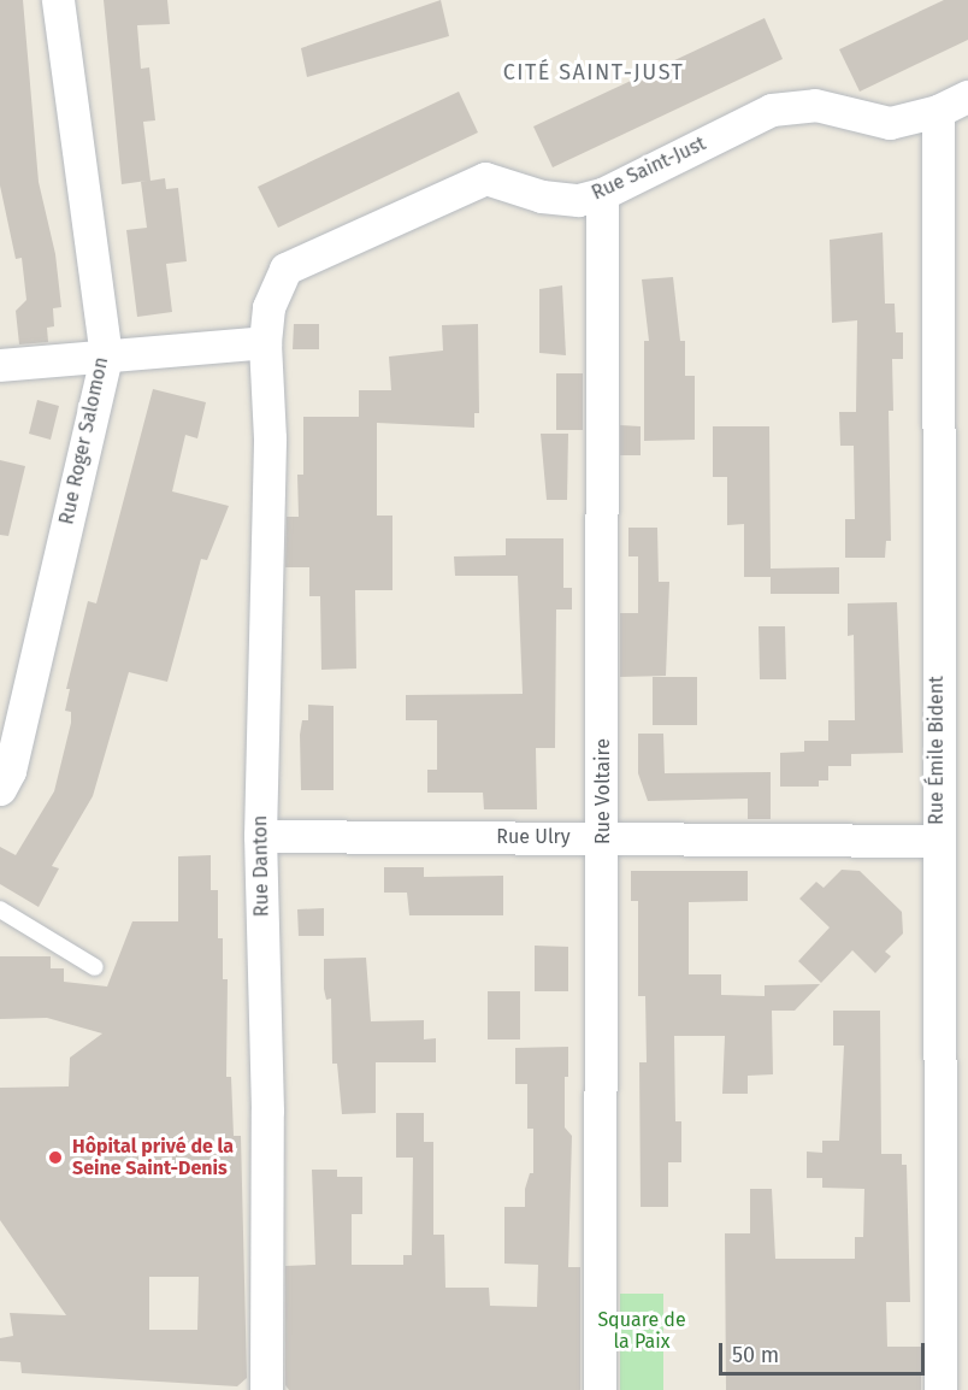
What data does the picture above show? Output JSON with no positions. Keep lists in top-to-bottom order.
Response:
{
  "streets": {
    "street": [
      "Rue Saint-Just",
      "Rue Roger Salomon",
      "Rue Émile Bident",
      "Rue Voltaire",
      "Rue Ulry",
      "Rue Danton"
    ]
  },
  "crossings": [
    ["Rue Saint-Just", "Rue Émile Bident"],
    ["Rue Saint-Just", "Rue Voltaire"],
    ["Rue Saint-Just", "Rue Danton"],
    ["Rue Émile Bident", "Rue Ulry"],
    ["Rue Voltaire", "Rue Ulry"],
    ["Rue Ulry", "Rue Danton"]
  ],
  "districts": ["CITÉ SAINT-JUST"],
  "parks": ["Square de la Paix"],
  "places": ["Hôpital privé de la Seine Saint-Denis"],
  "scale_bar": "50 m"
}
